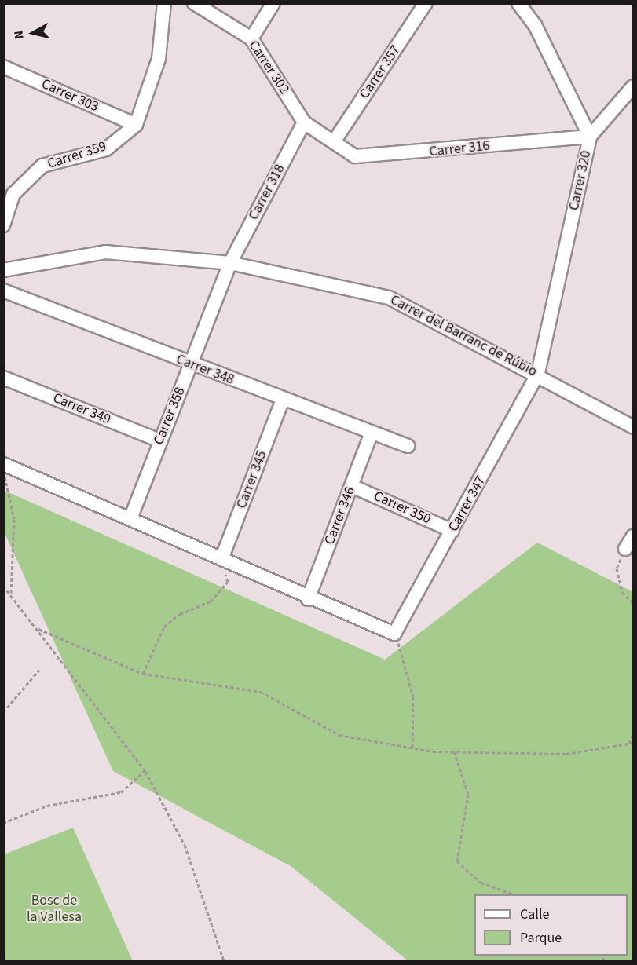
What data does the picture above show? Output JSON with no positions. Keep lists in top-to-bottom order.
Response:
{
  "streets": {
    "street": [
      "Carrer 302",
      "Carrer 357",
      "Carrer 303",
      "Carrer 316",
      "Carrer 359",
      "Carrer 320",
      "Carrer 318",
      "Carrer del Barranc de Rúbio",
      "Carrer 348",
      "Carrer 349",
      "Carrer 358",
      "Carrer 345",
      "Carrer 347",
      "Carrer 350",
      "Carrer 346"
    ]
  },
  "crossings": [
    ["Carrer 302", "Carrer 357"],
    ["Carrer 302", "Carrer 316"],
    ["Carrer 302", "Carrer 318"],
    ["Carrer 357", "Carrer 316"],
    ["Carrer 303", "Carrer 359"],
    ["Carrer 316", "Carrer 320"],
    ["Carrer 320", "Carrer del Barranc de Rúbio"],
    ["Carrer 320", "Carrer 347"],
    ["Carrer 318", "Carrer del Barranc de Rúbio"],
    ["Carrer 318", "Carrer 358"],
    ["Carrer del Barranc de Rúbio", "Carrer 358"],
    ["Carrer del Barranc de Rúbio", "Carrer 347"],
    ["Carrer 348", "Carrer 358"],
    ["Carrer 348", "Carrer 345"],
    ["Carrer 348", "Carrer 346"],
    ["Carrer 349", "Carrer 358"],
    ["Carrer 347", "Carrer 350"],
    ["Carrer 350", "Carrer 346"]
  ],
  "parks": ["Bosc de la Vallesa"],
  "legend": ["Calle", "Parque"],
  "north": "left"
}
